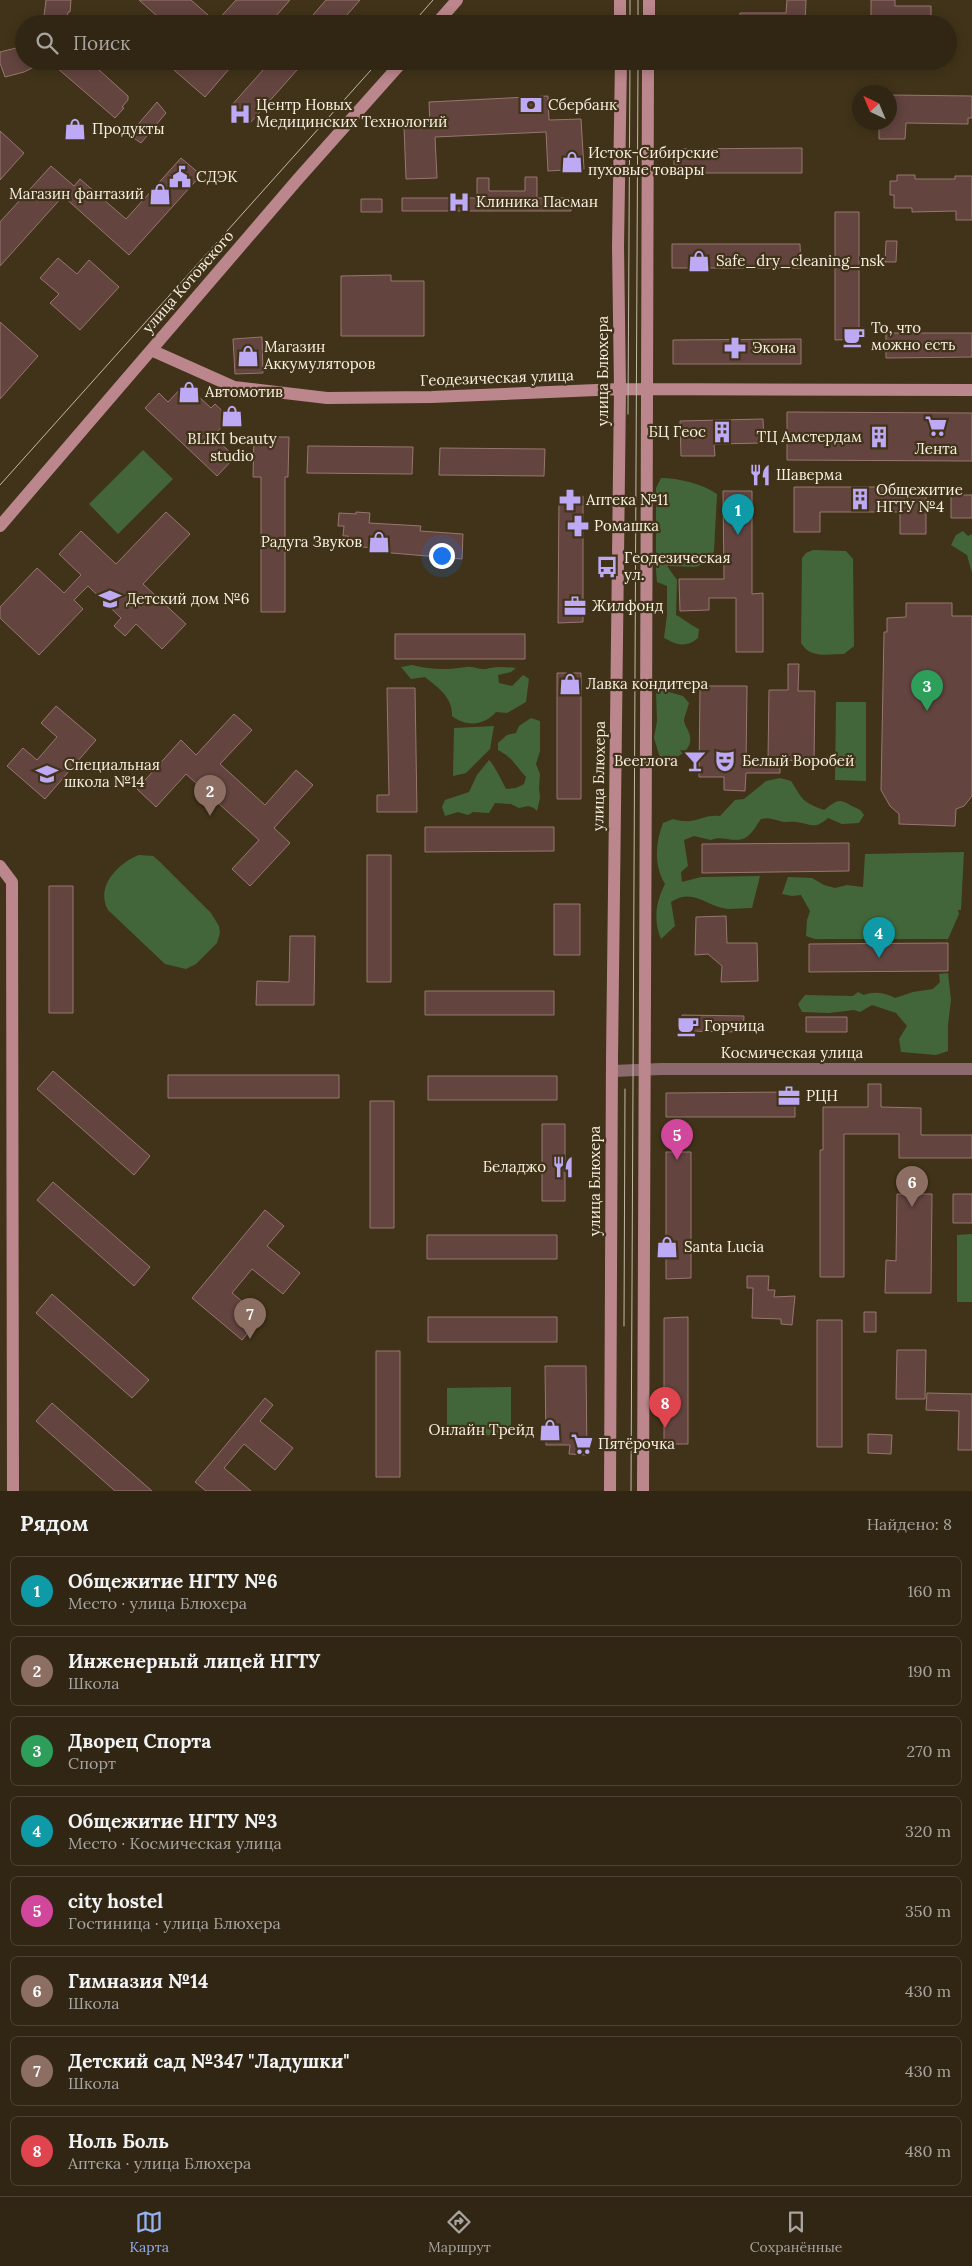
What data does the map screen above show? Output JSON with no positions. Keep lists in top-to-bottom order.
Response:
{
  "streets": {
    "street": [
      "улица Котовского",
      "улица Блюхера",
      "Геодезическая улица",
      "Космическая улица"
    ]
  },
  "crossings": [
    ["улица Котовского", "Геодезическая улица"],
    ["улица Блюхера", "Геодезическая улица"],
    ["улица Блюхера", "Космическая улица"]
  ],
  "places": {
    "bank": ["Сбербанк"],
    "hospital": ["Центр Новых Медицинских Технологий", "Клиника Пасман"],
    "shop": [
      "Продукты",
      "Исток-Сибирские пуховые товары",
      "Магазин фантазий",
      "Safe_dry_cleaning_nsk",
      "Магазин Аккумуляторов",
      "Автомотив",
      "BLIKI beauty studio",
      "Радуга Звуков",
      "Лавка кондитера",
      "Santa Lucia",
      "Онлайн Трейд"
    ],
    "public building": ["СДЭК"],
    "cafe": ["То, что можно есть", "Горчица"],
    "pharmacy": ["Экона", "Аптека №11", "Ромашка"],
    "supermarket": ["Лента", "Пятёрочка"],
    "building": ["БЦ Геос", "ТЦ Амстердам", "Общежитие НГТУ №4"],
    "restaurant": ["Шаверма", "Беладжо"],
    "bus stop": ["Геодезическая ул."],
    "school or university": ["Детский дом №6", "Специальная школа №14"],
    "office": ["Жилфонд", "РЦН"],
    "bar": ["Beerлога"],
    "theatre": ["Белый Воробей"]
  },
  "north": "top left",
  "page": {
    "search": "Поиск",
    "pins": [
      "1",
      "3",
      "2",
      "4",
      "5",
      "6",
      "7",
      "8"
    ],
    "heading": ["Рядом", "Найдено: 8"],
    "list": [
      {
        "mark": "1",
        "name": "Общежитие НГТУ №6",
        "note": "Место · улица Блюхера",
        "value": "160 m"
      },
      {
        "mark": "2",
        "name": "Инженерный лицей НГТУ",
        "note": "Школа",
        "value": "190 m"
      },
      {
        "mark": "3",
        "name": "Дворец Спорта",
        "note": "Спорт",
        "value": "270 m"
      },
      {
        "mark": "4",
        "name": "Общежитие НГТУ №3",
        "note": "Место · Космическая улица",
        "value": "320 m"
      },
      {
        "mark": "5",
        "name": "city hostel",
        "note": "Гостиница · улица Блюхера",
        "value": "350 m"
      },
      {
        "mark": "6",
        "name": "Гимназия №14",
        "note": "Школа",
        "value": "430 m"
      },
      {
        "mark": "7",
        "name": "Детский сад №347 \"Ладушки\"",
        "note": "Школа",
        "value": "430 m"
      },
      {
        "mark": "8",
        "name": "Ноль Боль",
        "note": "Аптека · улица Блюхера",
        "value": "480 m"
      }
    ],
    "nav": ["Карта", "Маршрут", "Сохранённые"]
  }
}
